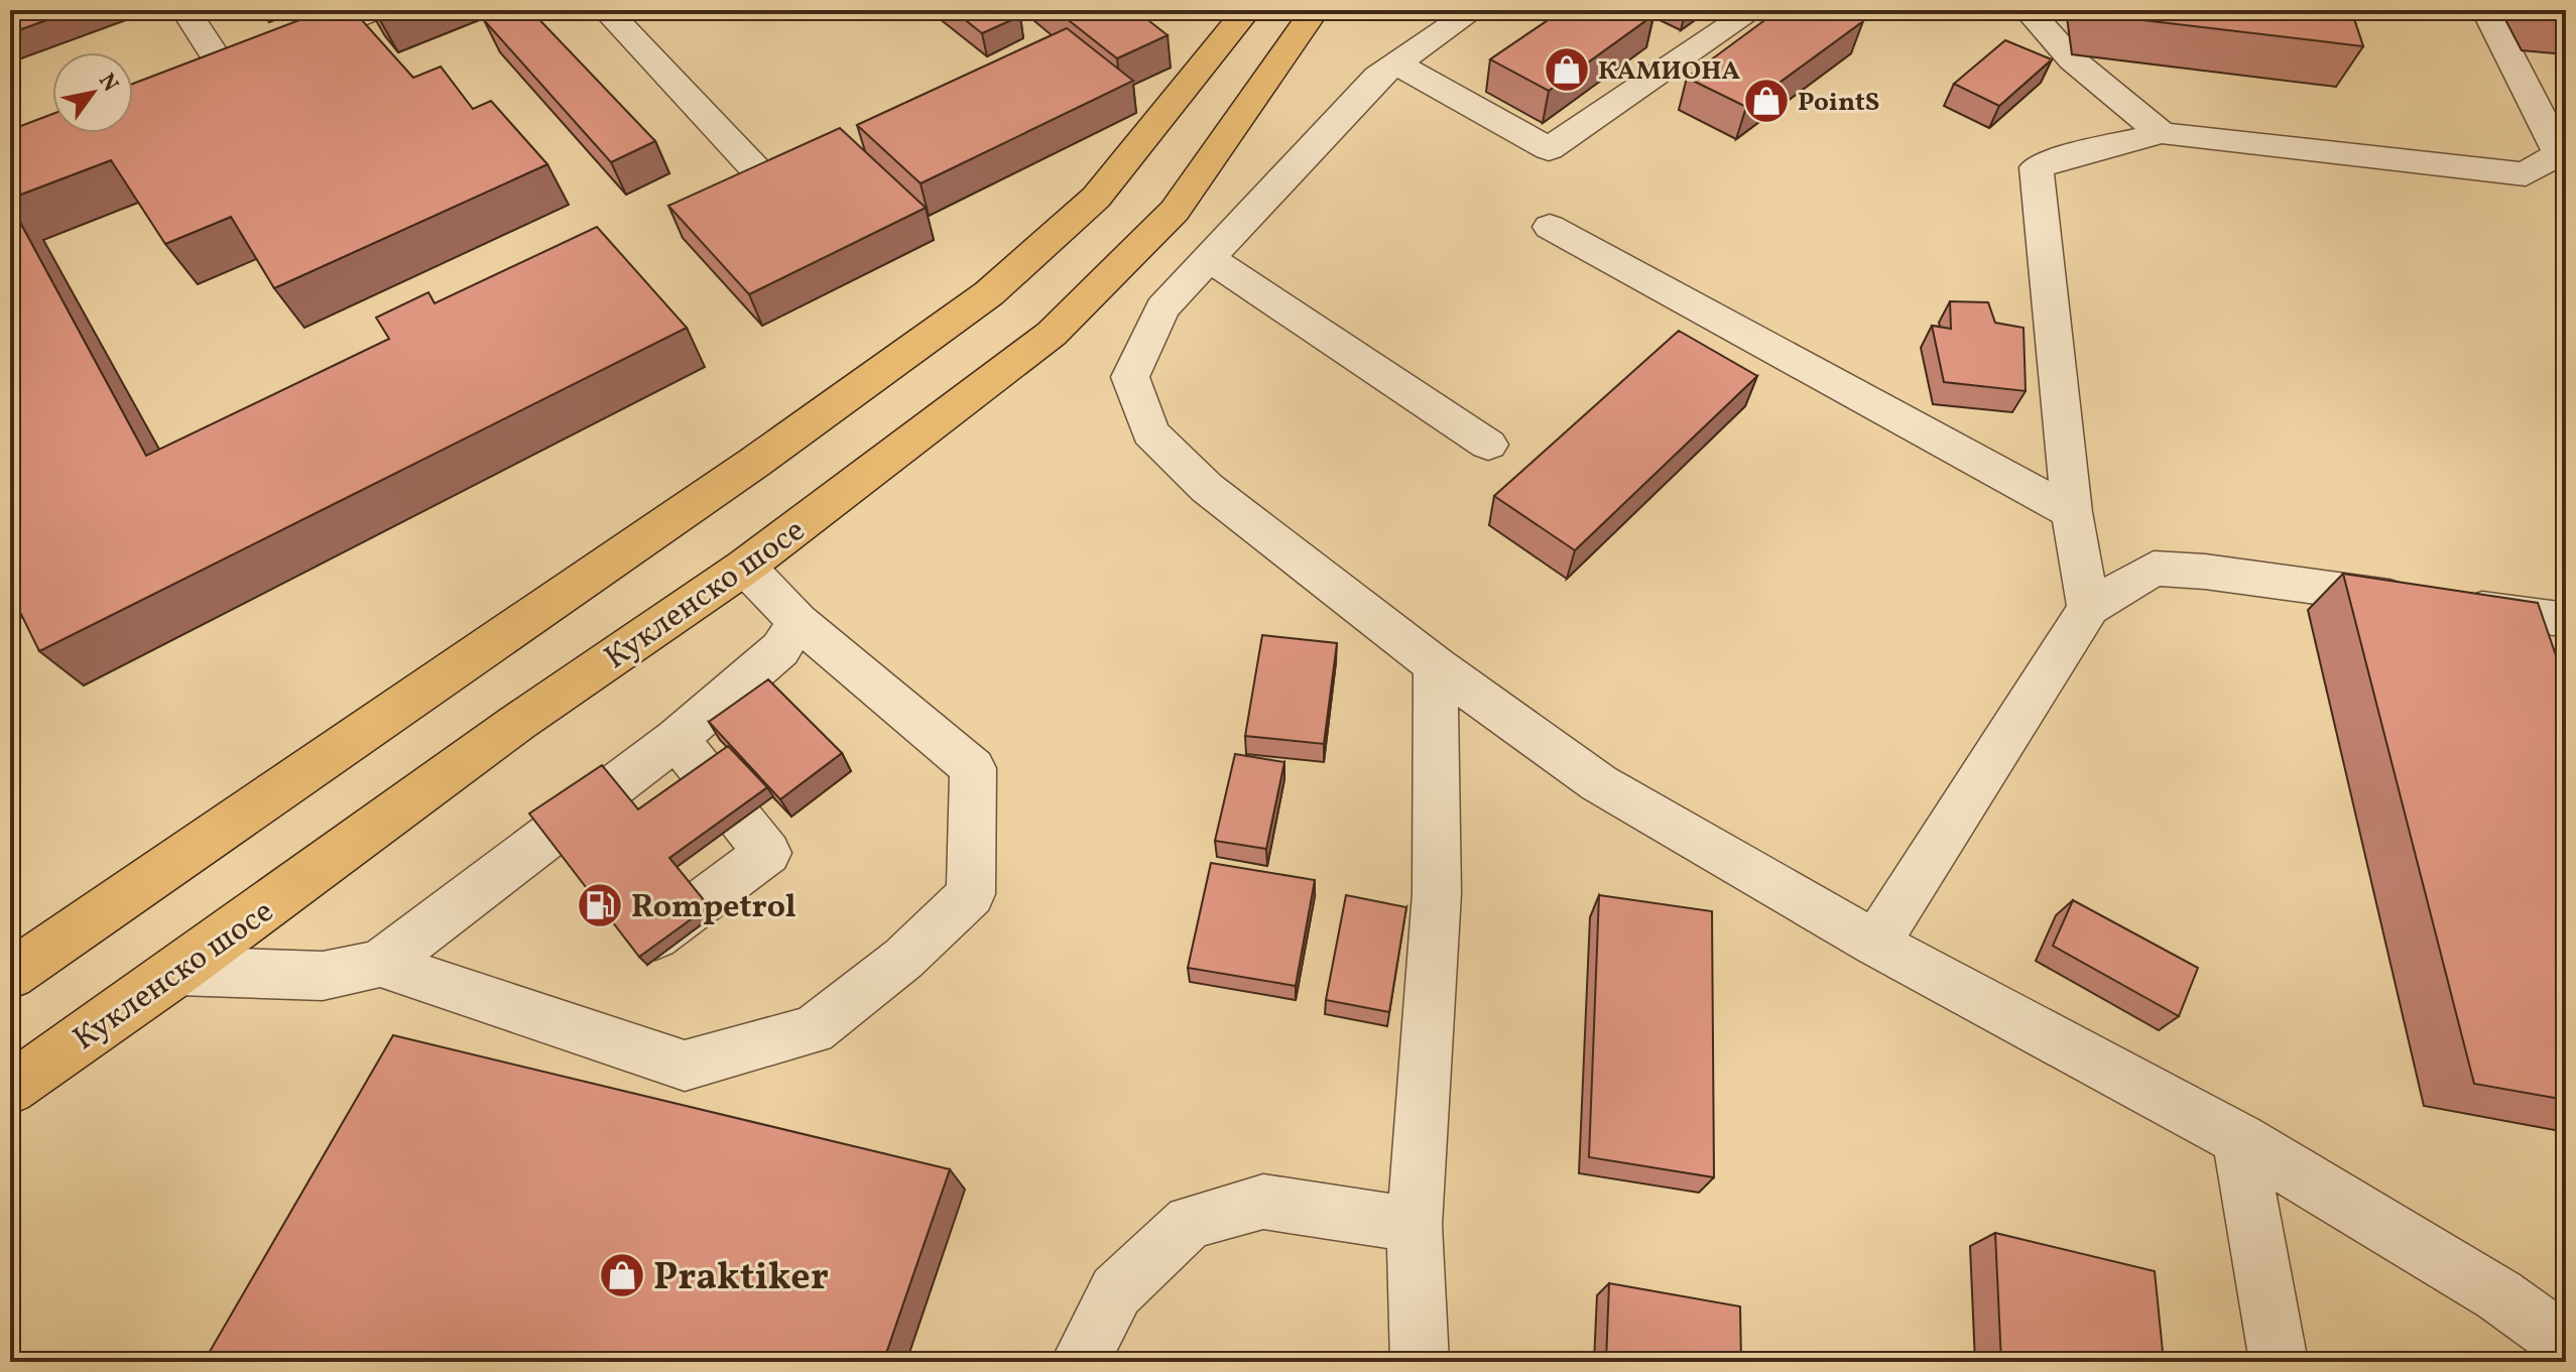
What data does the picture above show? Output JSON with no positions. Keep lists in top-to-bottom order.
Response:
{
  "streets": {
    "main road": ["Кукленско шосе"]
  },
  "places": {
    "shop": ["КАМИОНА", "PointS", "Praktiker"],
    "fuel station": ["Rompetrol"]
  },
  "north": "top right"
}
